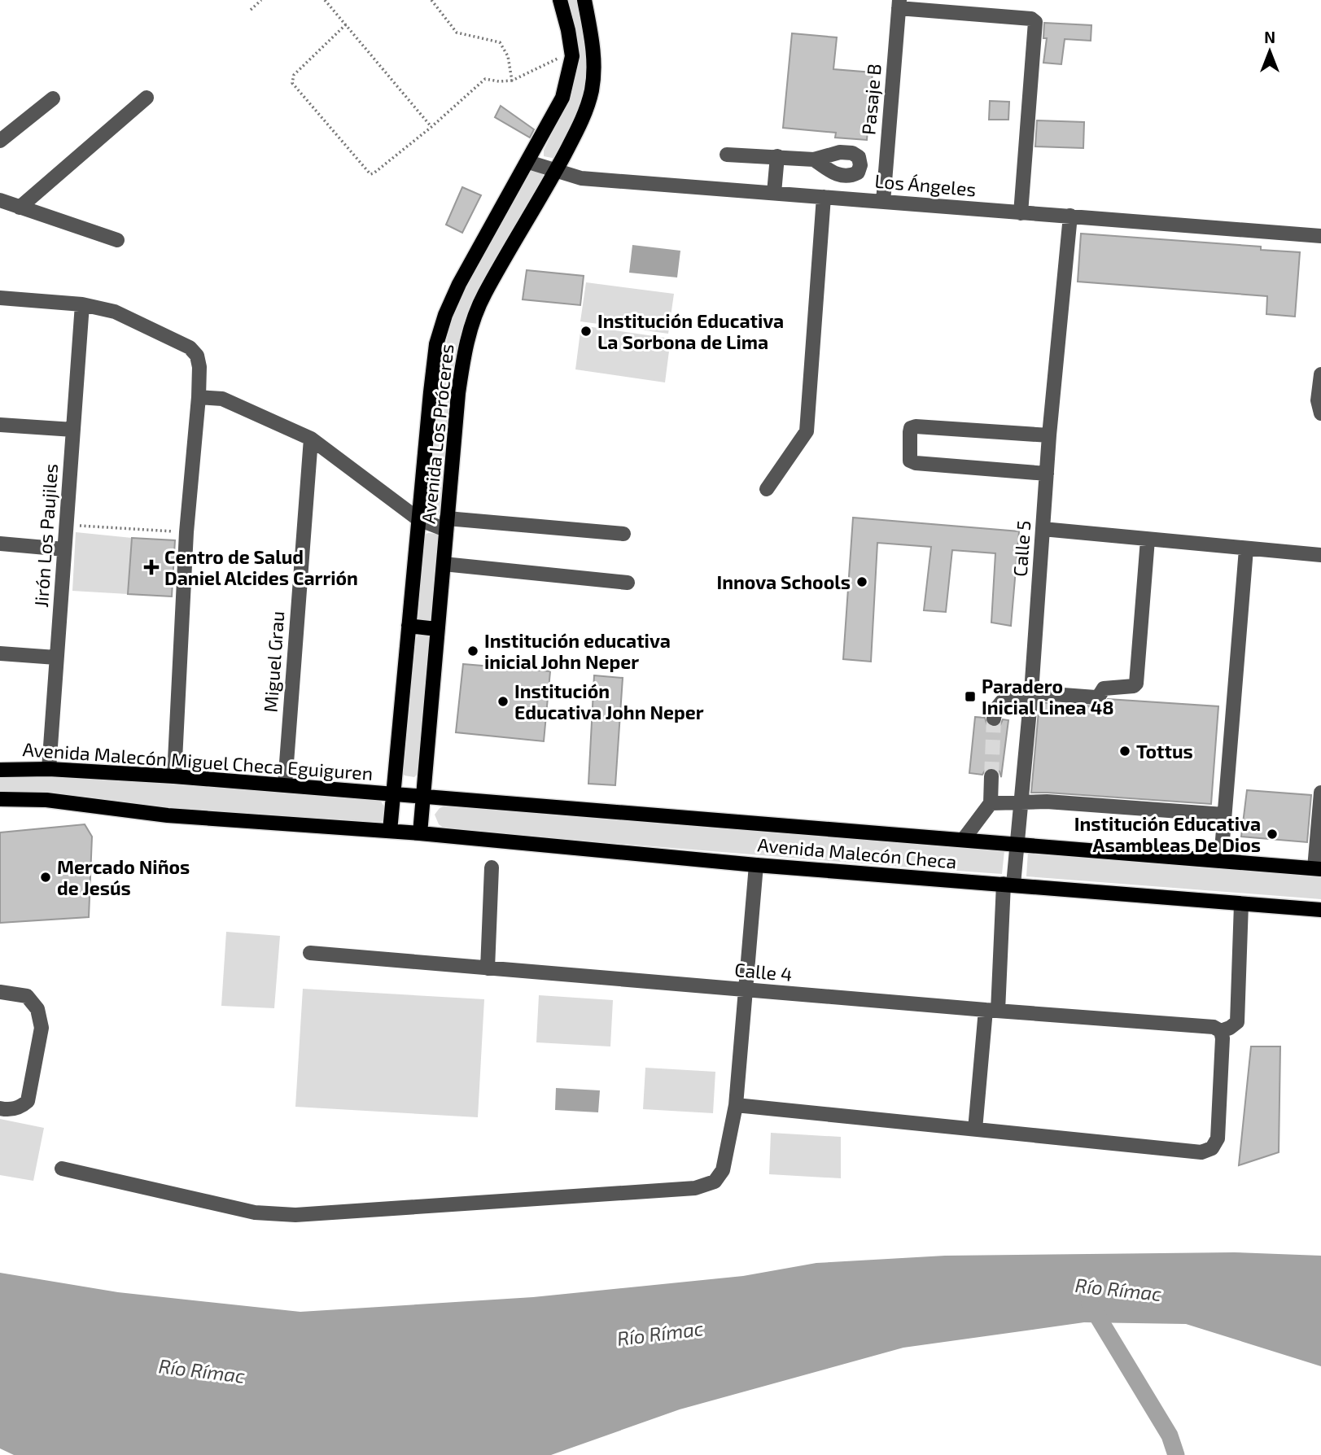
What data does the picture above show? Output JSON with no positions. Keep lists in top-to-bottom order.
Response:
{
  "streets": {
    "main road": ["Avenida Los Próceres", "Avenida Malecón Miguel Checa Eguiguren", "Avenida Malecón Checa"],
    "street": [
      "Pasaje B",
      "Los Ángeles",
      "Jirón Los Paujiles",
      "Calle 5",
      "Miguel Grau",
      "Calle 4"
    ]
  },
  "crossings": [
    ["Pasaje B", "Los Ángeles"],
    ["Los Ángeles", "Avenida Los Próceres"],
    ["Los Ángeles", "Calle 5"],
    ["Avenida Los Próceres", "Avenida Malecón Miguel Checa Eguiguren"],
    ["Avenida Los Próceres", "Avenida Malecón Checa"],
    ["Jirón Los Paujiles", "Avenida Malecón Miguel Checa Eguiguren"],
    ["Calle 5", "Avenida Malecón Checa"],
    ["Calle 5", "Calle 4"],
    ["Miguel Grau", "Avenida Malecón Miguel Checa Eguiguren"],
    ["Avenida Malecón Miguel Checa Eguiguren", "Avenida Malecón Checa"]
  ],
  "water": ["Río Rímac"],
  "places": {
    "other": [
      "Institución Educativa La Sorbona de Lima",
      "Innova Schools",
      "Institución educativa inicial John Neper",
      "Institución Educativa John Neper",
      "Tottus",
      "Institución Educativa Asambleas De Dios",
      "Mercado Niños de Jesús"
    ],
    "health": ["Centro de Salud Daniel Alcides Carrión"],
    "transit": ["Paradero Inicial Linea 48"]
  },
  "north": "top"
}
